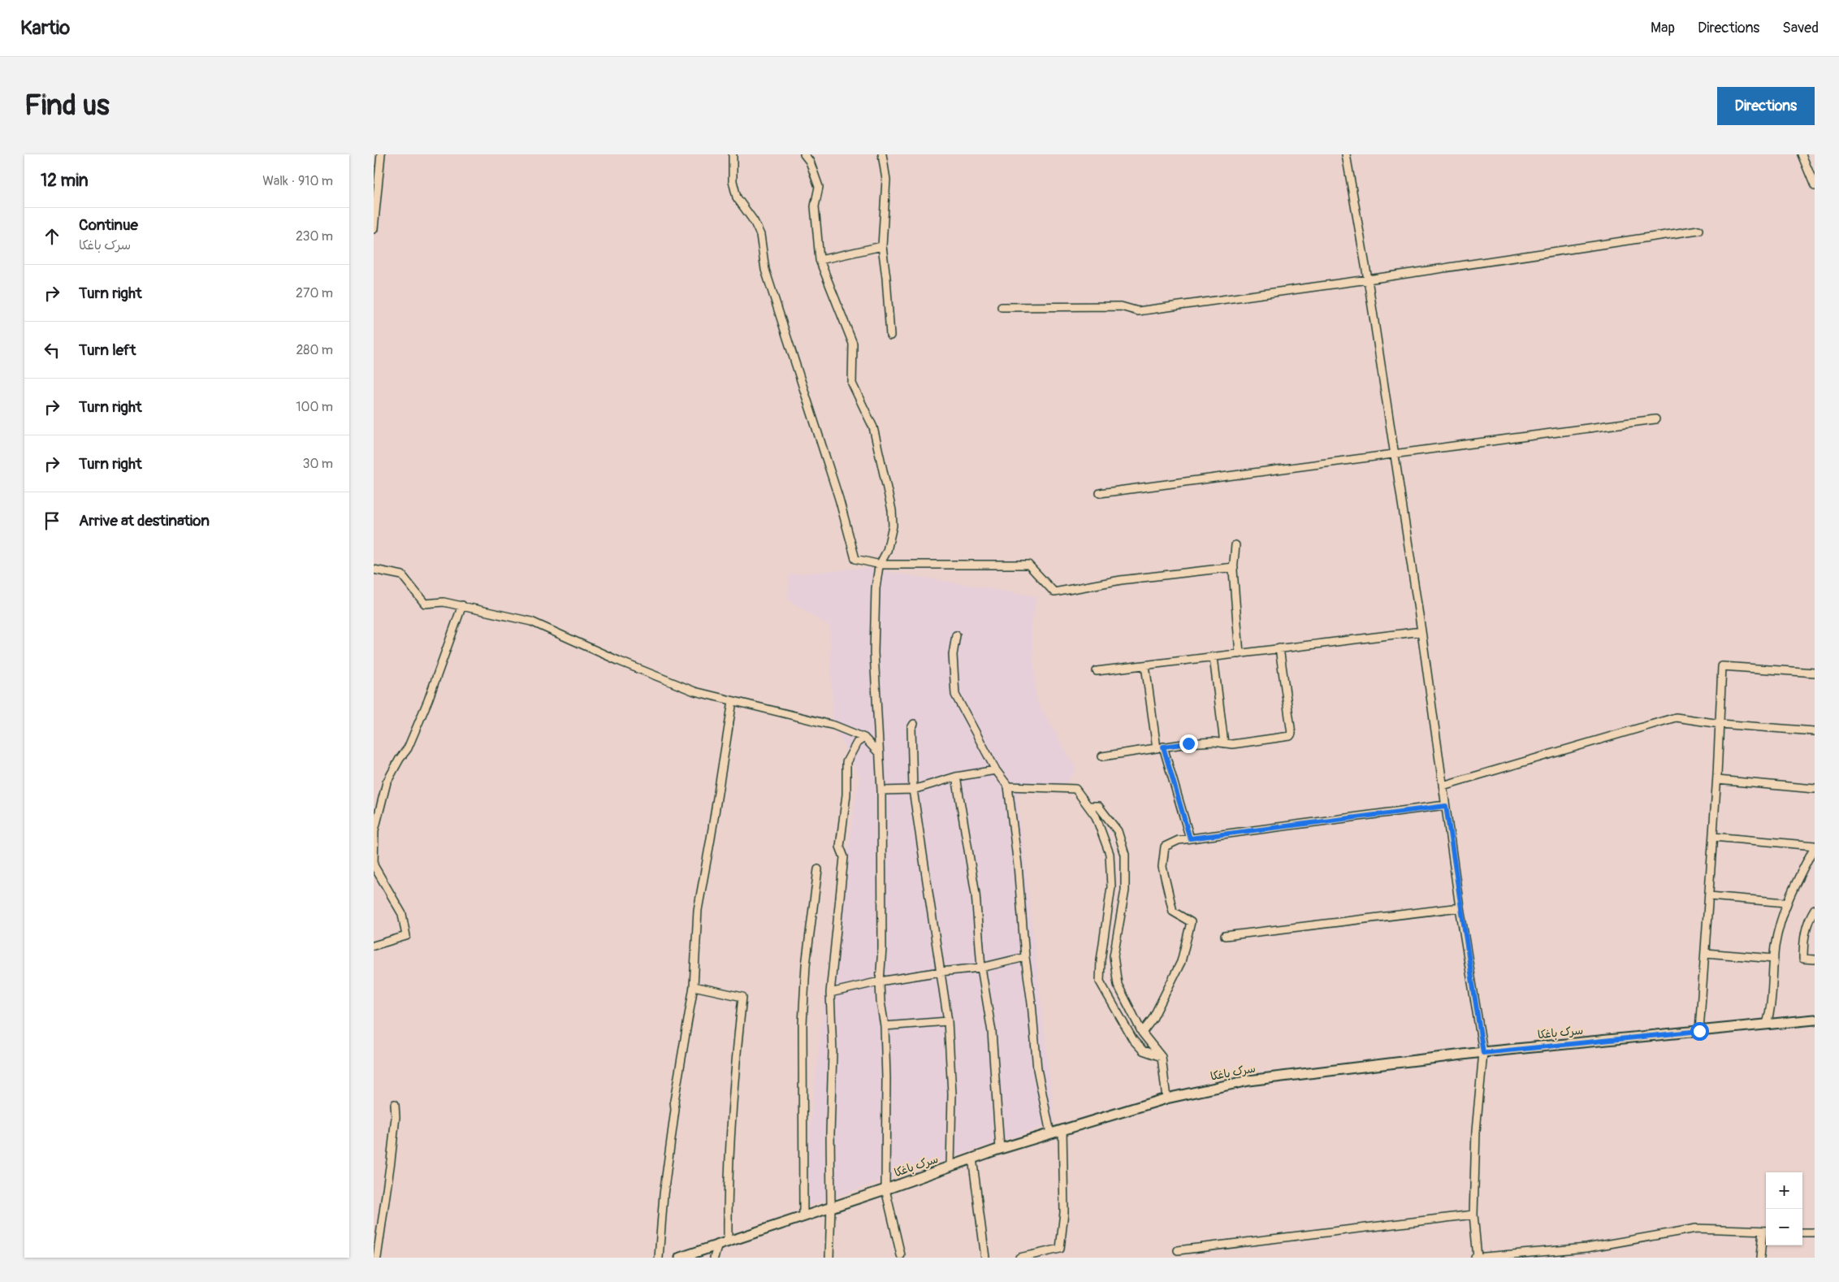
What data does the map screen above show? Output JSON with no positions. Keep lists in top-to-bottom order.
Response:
{
  "streets": {
    "street": ["سرک باغکا"]
  },
  "page": {
    "header": "Kartio",
    "nav": ["Map", "Directions", "Saved"],
    "buttons": "Directions",
    "title": "Find us",
    "heading": ["12 min", "Walk · 910 m"],
    "list": [
      ["Continue", "سرک باغکا", "230 m"],
      ["Turn right", "270 m"],
      ["Turn left", "280 m"],
      ["Turn right", "100 m"],
      ["Turn right", "30 m"],
      "Arrive at destination"
    ],
    "map_buttons": ["+", "−"]
  }
}
